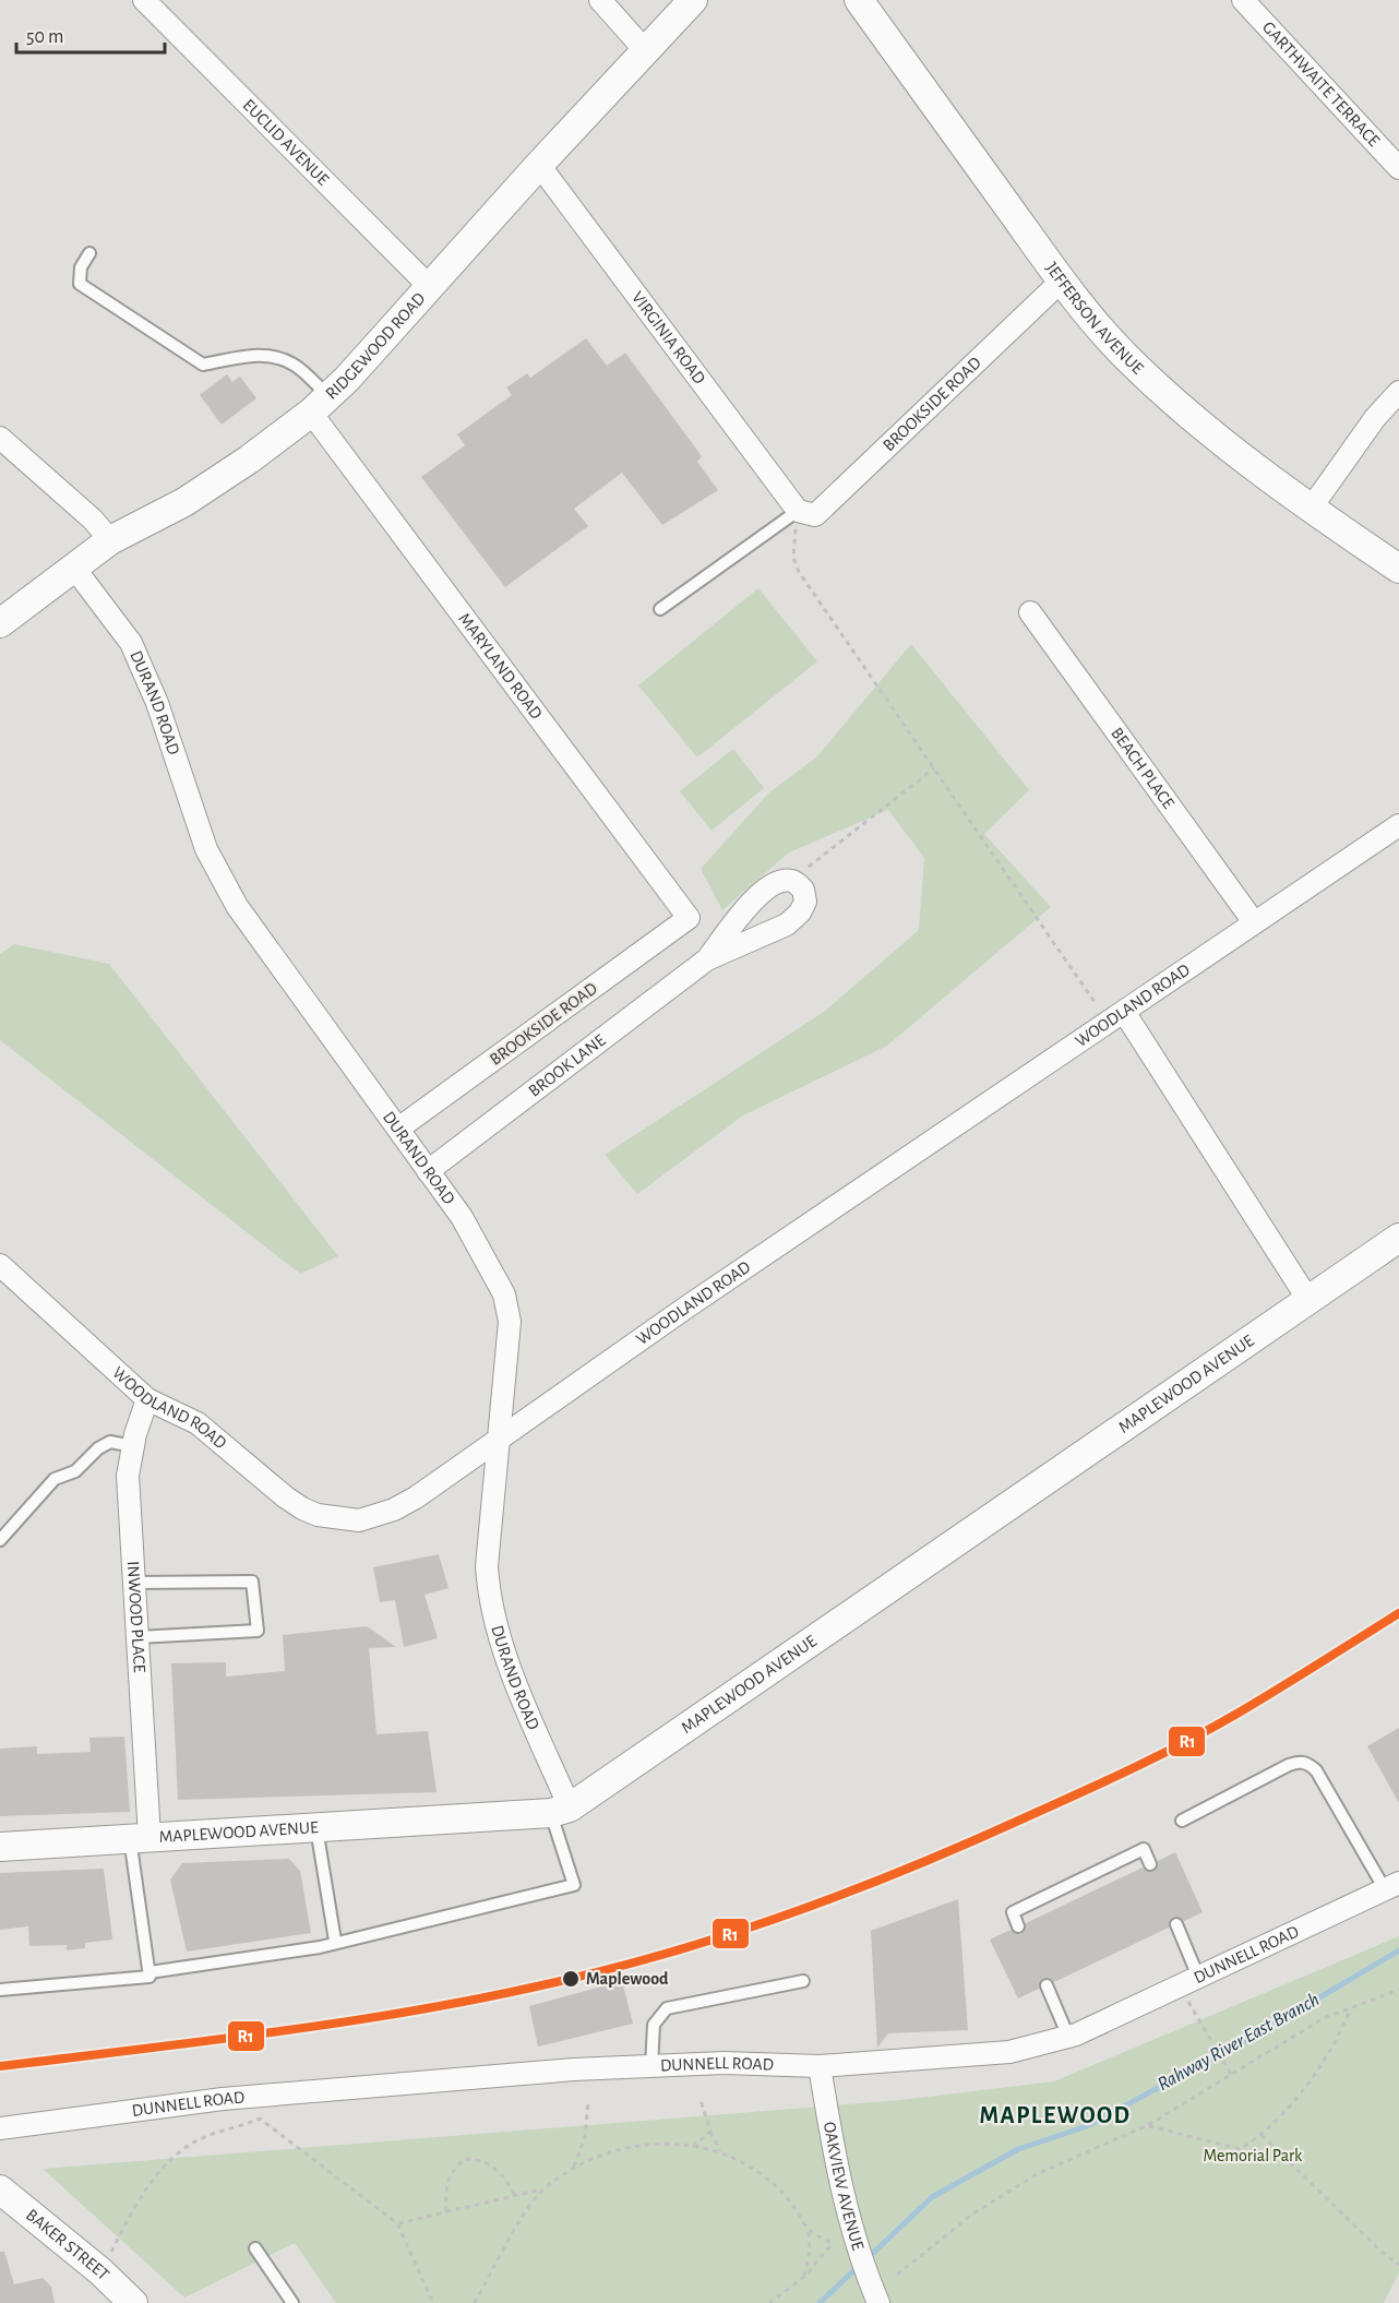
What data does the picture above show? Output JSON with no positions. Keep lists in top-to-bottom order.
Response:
{
  "streets": {
    "street": [
      "GARTHWAITE TERRACE",
      "EUCLID AVENUE",
      "JEFFERSON AVENUE",
      "VIRGINIA ROAD",
      "RIDGEWOOD ROAD",
      "BROOKSIDE ROAD",
      "MARYLAND ROAD",
      "DURAND ROAD",
      "BEACH PLACE",
      "WOODLAND ROAD",
      "BROOK LANE",
      "MAPLEWOOD AVENUE",
      "INWOOD PLACE",
      "DUNNELL ROAD",
      "OAKVIEW AVENUE",
      "BAKER STREET"
    ]
  },
  "crossings": [
    ["EUCLID AVENUE", "RIDGEWOOD ROAD"],
    ["JEFFERSON AVENUE", "BROOKSIDE ROAD"],
    ["VIRGINIA ROAD", "RIDGEWOOD ROAD"],
    ["VIRGINIA ROAD", "BROOKSIDE ROAD"],
    ["RIDGEWOOD ROAD", "MARYLAND ROAD"],
    ["RIDGEWOOD ROAD", "DURAND ROAD"],
    ["BROOKSIDE ROAD", "MARYLAND ROAD"],
    ["BROOKSIDE ROAD", "DURAND ROAD"],
    ["DURAND ROAD", "WOODLAND ROAD"],
    ["DURAND ROAD", "BROOK LANE"],
    ["DURAND ROAD", "MAPLEWOOD AVENUE"],
    ["BEACH PLACE", "WOODLAND ROAD"],
    ["WOODLAND ROAD", "INWOOD PLACE"],
    ["MAPLEWOOD AVENUE", "INWOOD PLACE"],
    ["DUNNELL ROAD", "OAKVIEW AVENUE"]
  ],
  "districts": ["MAPLEWOOD"],
  "water": ["Rahway River East Branch"],
  "parks": ["Memorial Park"],
  "places": ["Maplewood"],
  "lines": ["transit line R1"],
  "scale_bar": "50 m"
}
